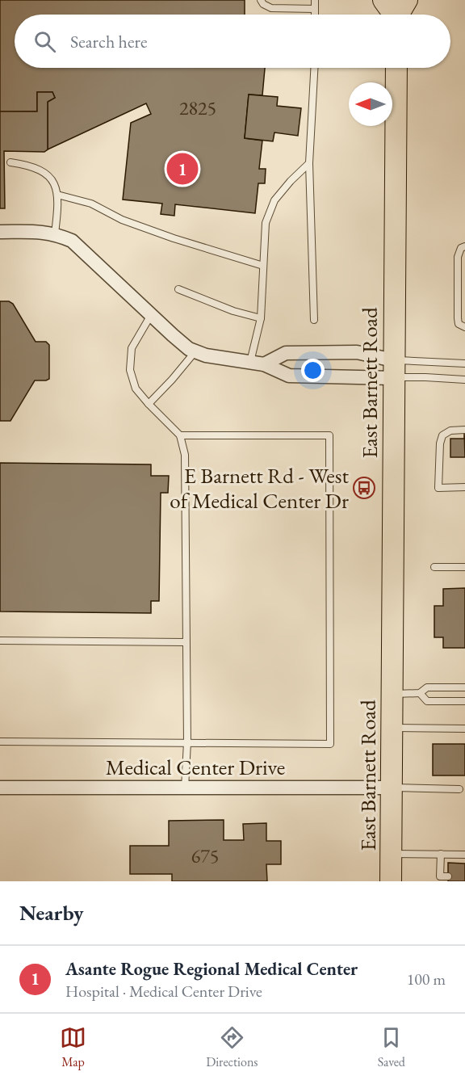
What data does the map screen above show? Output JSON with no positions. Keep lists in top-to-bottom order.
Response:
{
  "streets": {
    "main road": ["East Barnett Road"],
    "street": ["Medical Center Drive"]
  },
  "crossings": [
    ["East Barnett Road", "Medical Center Drive"]
  ],
  "places": {
    "bus stop": ["E Barnett Rd - West of Medical Center Dr"]
  },
  "house_numbers": ["2825", "675"],
  "north": "left",
  "page": {
    "search": "Search here",
    "pins": "1",
    "heading": "Nearby",
    "list": [
      {
        "mark": "1",
        "name": "Asante Rogue Regional Medical Center",
        "note": "Hospital · Medical Center Drive",
        "value": "100 m"
      }
    ],
    "nav": ["Map", "Directions", "Saved"]
  }
}
